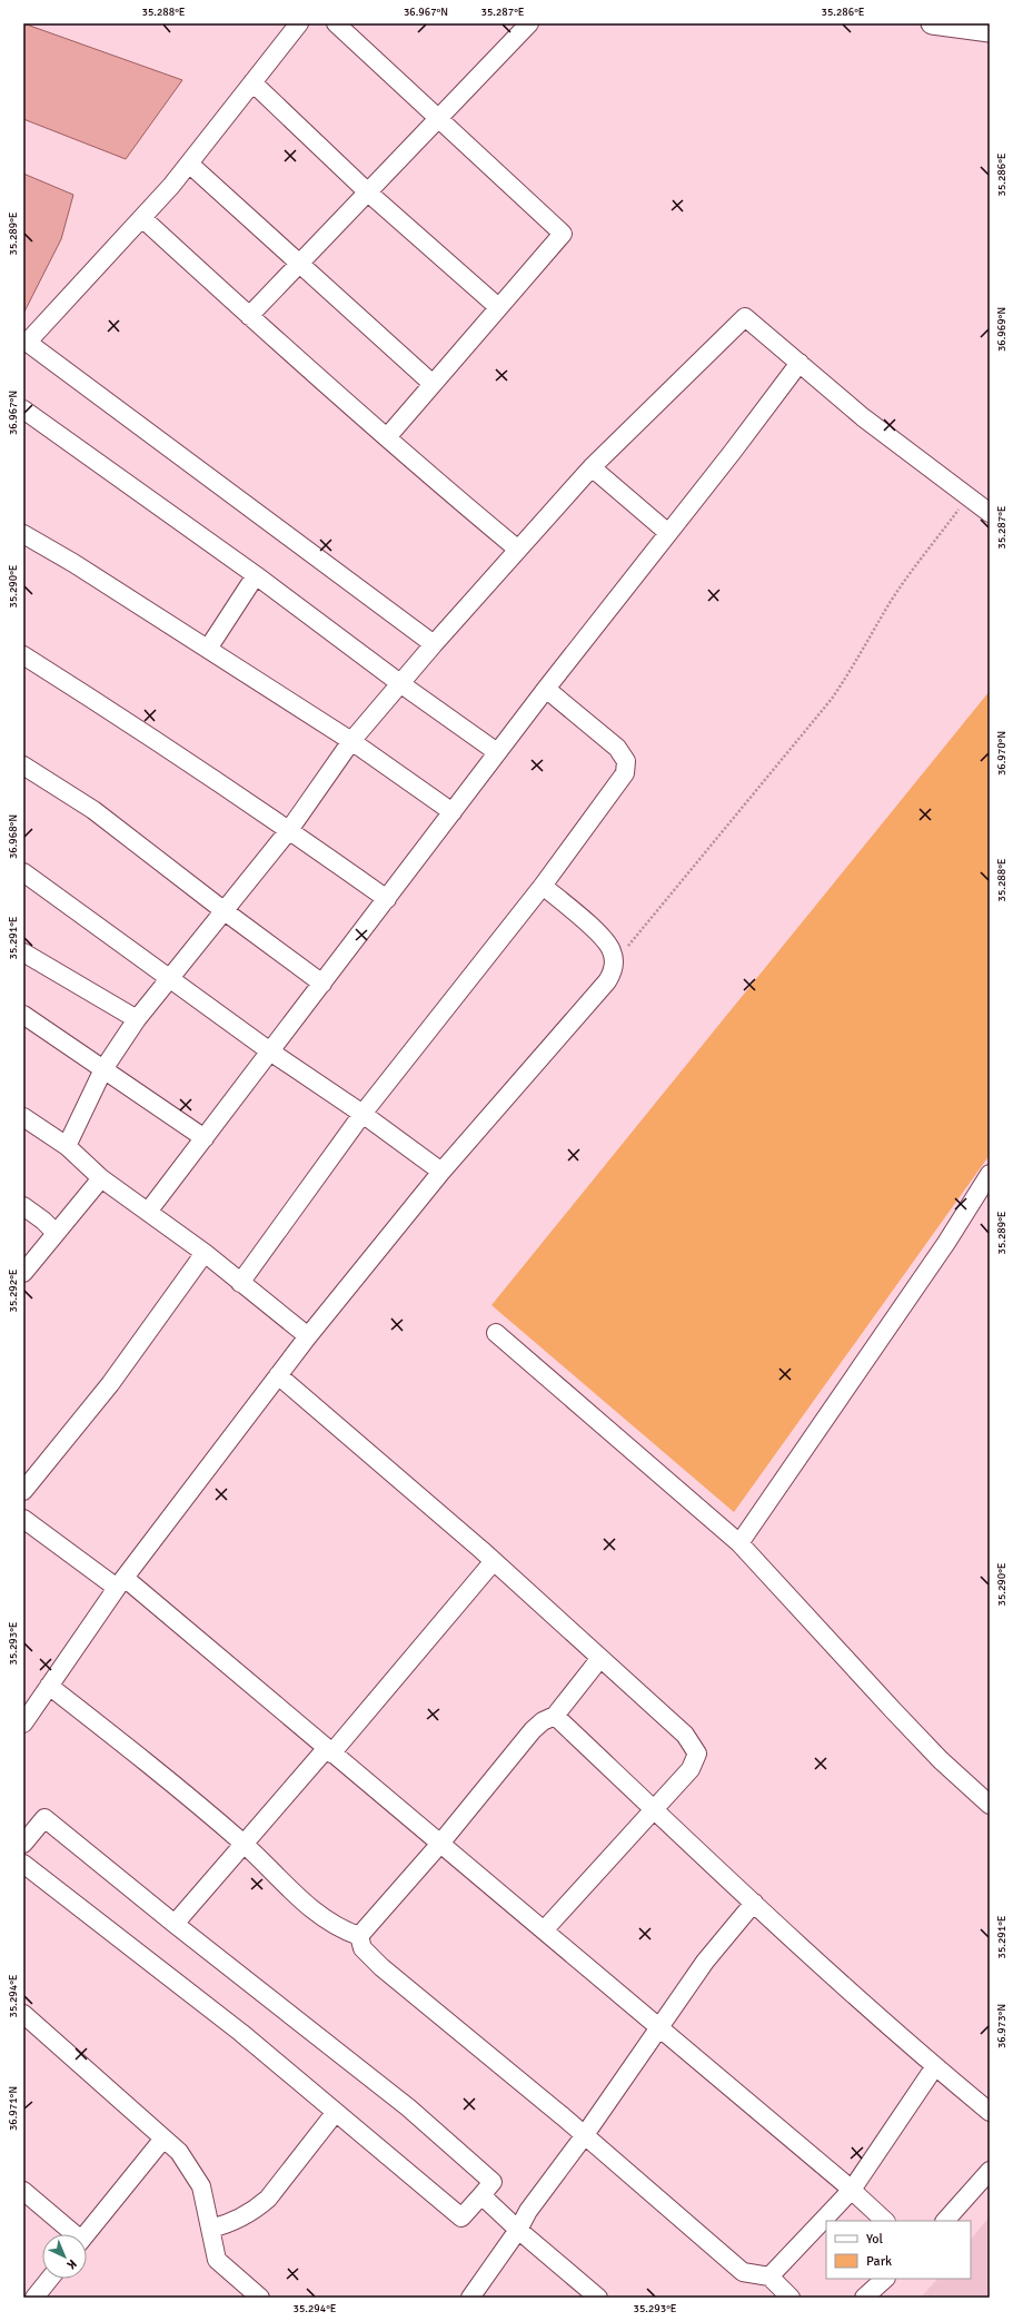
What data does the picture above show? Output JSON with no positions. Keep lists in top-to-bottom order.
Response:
{
  "legend": ["Yol", "Park"],
  "north": "bottom right",
  "coordinates": [
    "35.288°E",
    "36.967°N",
    "35.287°E",
    "35.286°E",
    "35.289°E",
    "36.969°N",
    "35.290°E",
    "36.970°N",
    "36.968°N",
    "35.291°E",
    "35.292°E",
    "35.293°E",
    "35.294°E",
    "36.973°N",
    "36.971°N"
  ]
}
